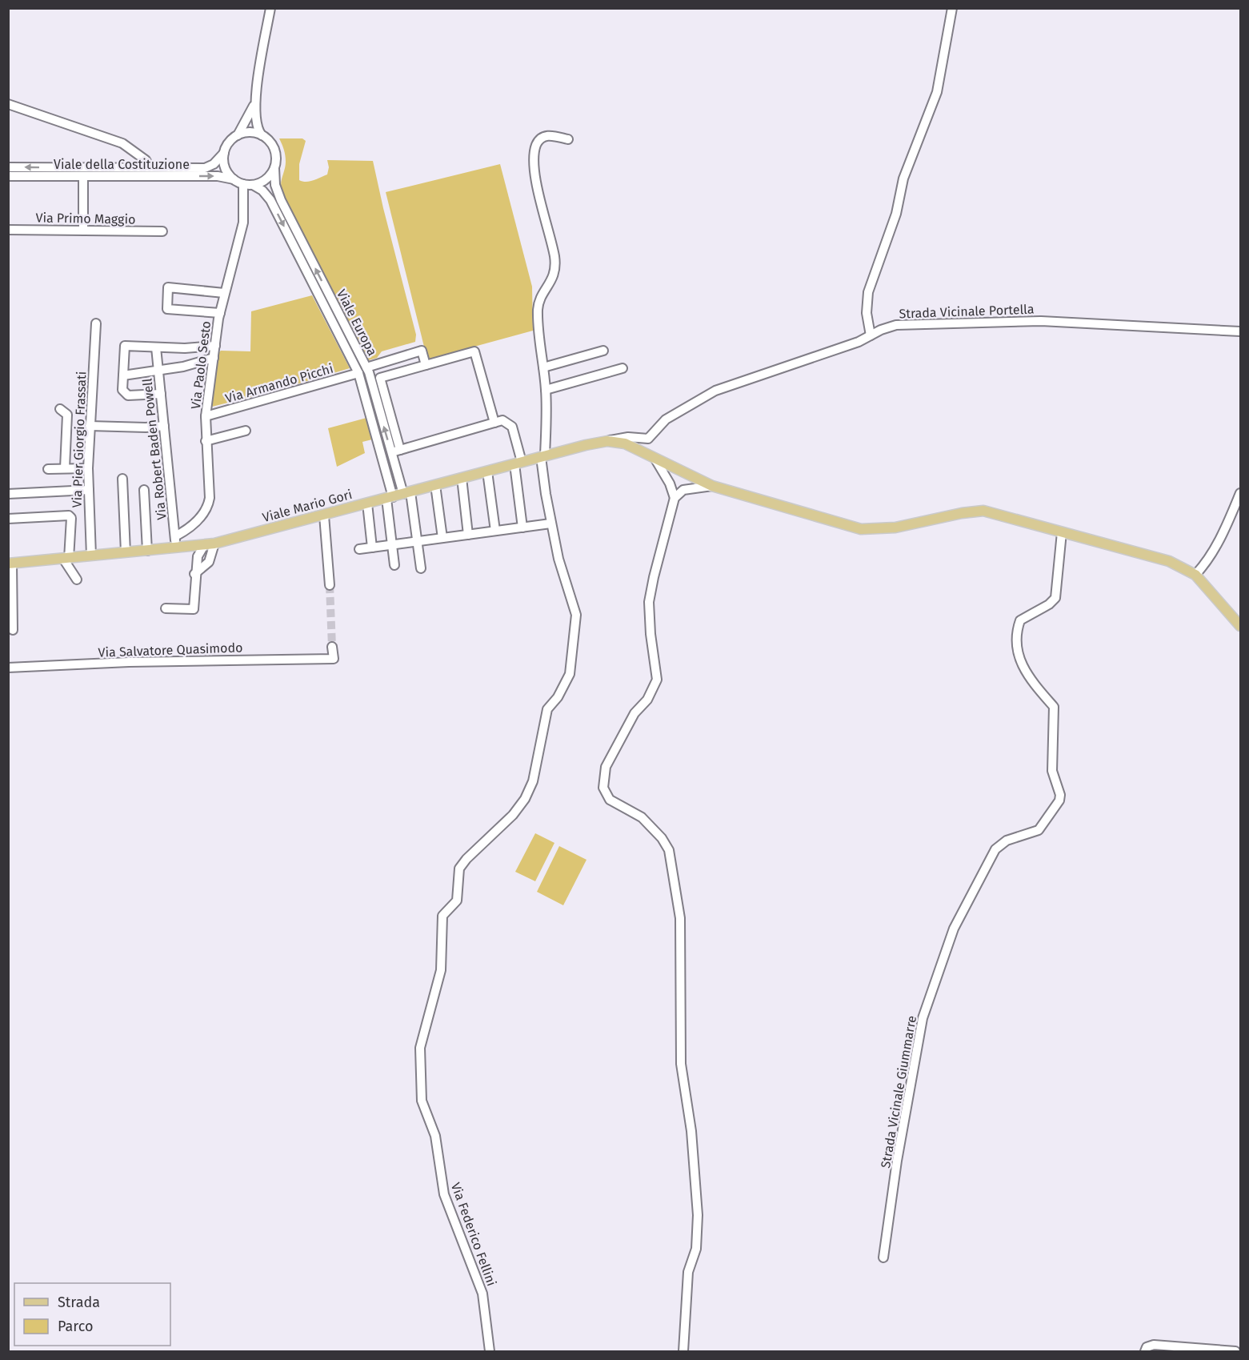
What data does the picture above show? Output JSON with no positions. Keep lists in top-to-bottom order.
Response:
{
  "streets": {
    "main road": ["Viale Mario Gori"],
    "street": [
      "Viale della Costituzione",
      "Via Primo Maggio",
      "Strada Vicinale Portella",
      "Viale Europa",
      "Via Paolo Sesto",
      "Via Armando Picchi",
      "Via Pier Giorgio Frassati",
      "Via Robert Baden Powell",
      "Via Salvatore Quasimodo",
      "Strada Vicinale Giummarre",
      "Via Federico Fellini"
    ]
  },
  "crossings": [
    ["Viale della Costituzione", "Viale Europa"],
    ["Viale della Costituzione", "Via Paolo Sesto"],
    ["Strada Vicinale Portella", "Viale Mario Gori"],
    ["Viale Europa", "Via Paolo Sesto"],
    ["Viale Europa", "Via Armando Picchi"],
    ["Viale Europa", "Viale Mario Gori"],
    ["Via Paolo Sesto", "Via Armando Picchi"],
    ["Via Paolo Sesto", "Via Robert Baden Powell"],
    ["Via Pier Giorgio Frassati", "Viale Mario Gori"],
    ["Via Robert Baden Powell", "Viale Mario Gori"],
    ["Viale Mario Gori", "Via Federico Fellini"]
  ],
  "legend": ["Strada", "Parco"]
}
